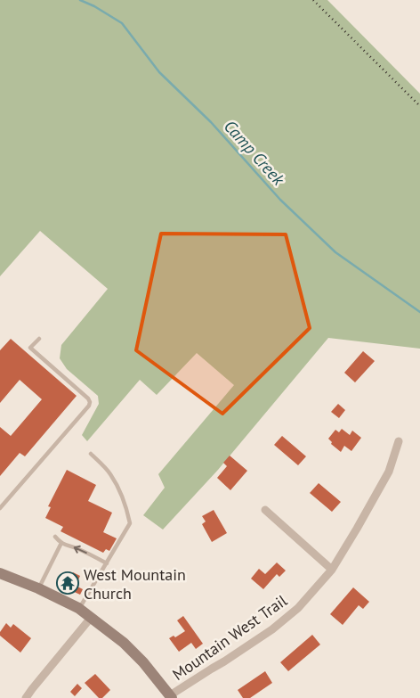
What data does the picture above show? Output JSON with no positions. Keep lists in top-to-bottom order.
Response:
{
  "streets": {
    "street": ["Mountain West Trail"]
  },
  "water": ["Camp Creek"],
  "places": {
    "temple": ["West Mountain Church"]
  }
}
